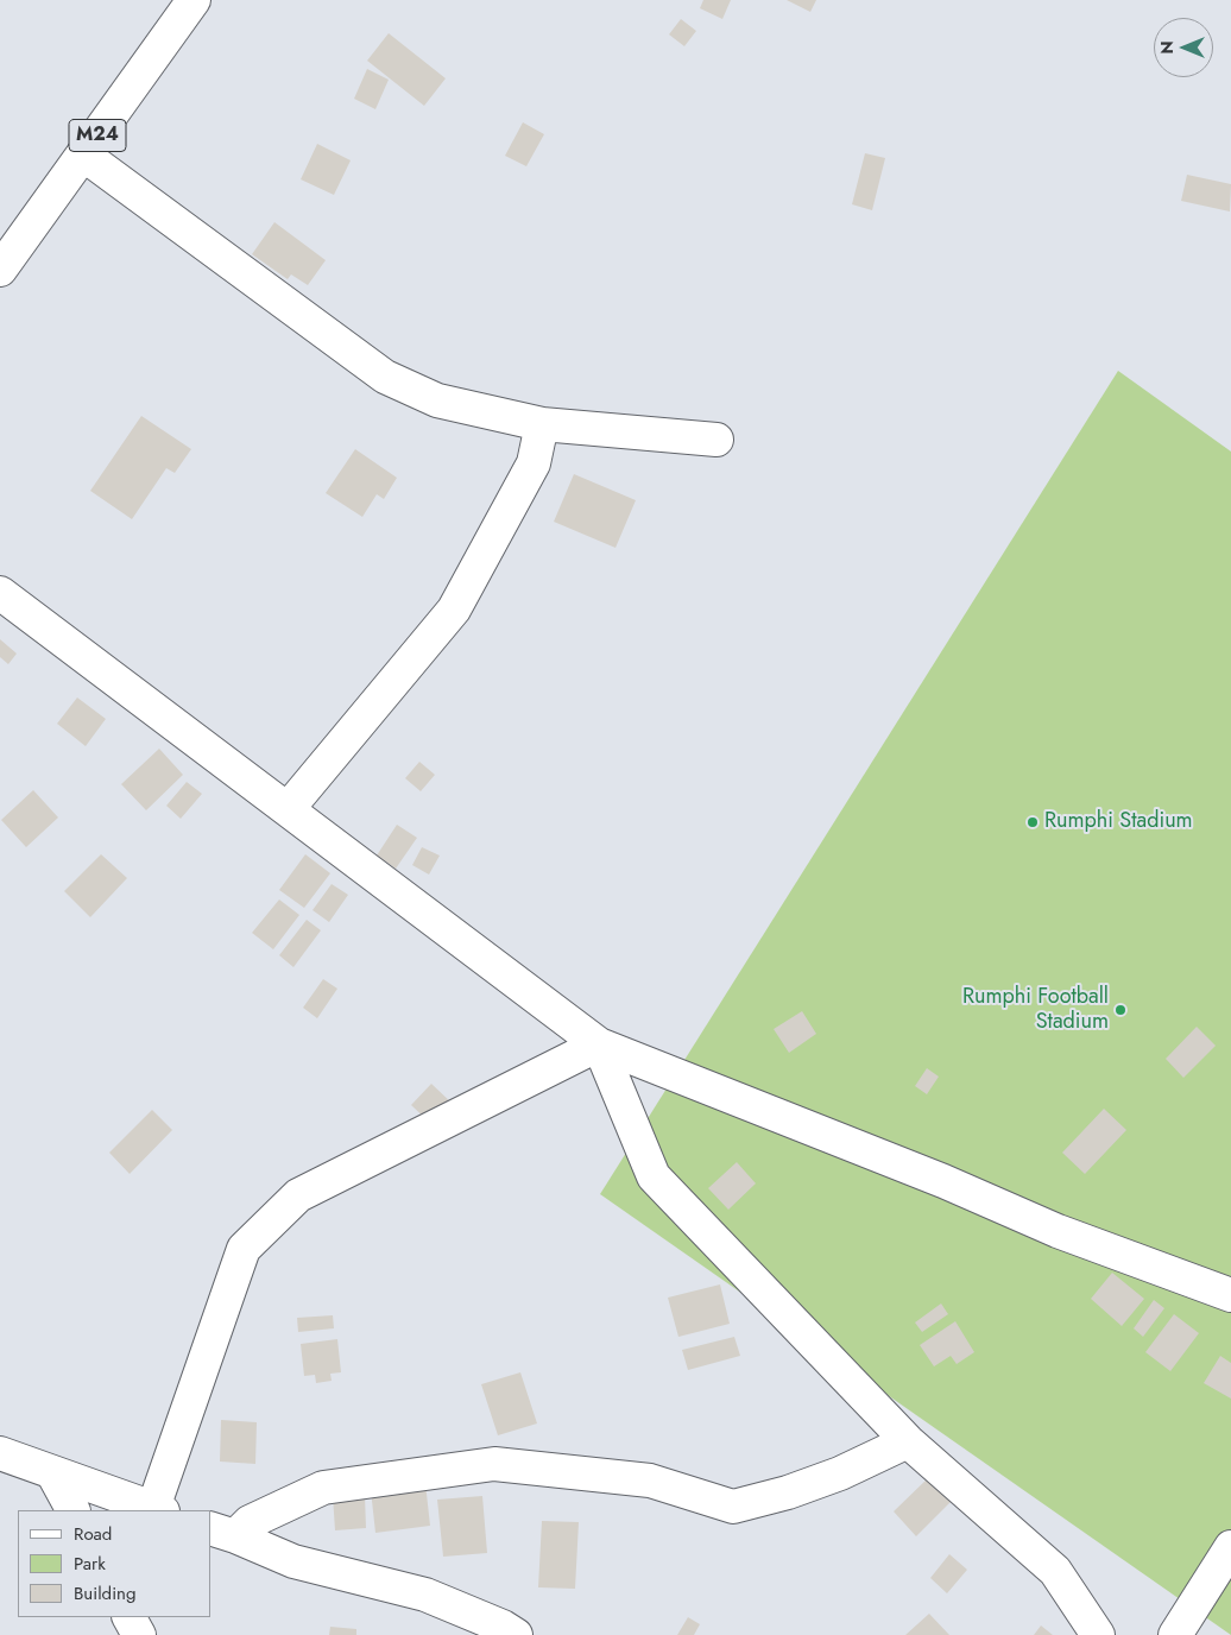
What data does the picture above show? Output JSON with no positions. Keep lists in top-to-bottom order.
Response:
{
  "streets": {
    "street": ["M24"]
  },
  "places": ["Rumphi Stadium", "Rumphi Football Stadium"],
  "legend": ["Road", "Park", "Building"],
  "north": "left"
}
